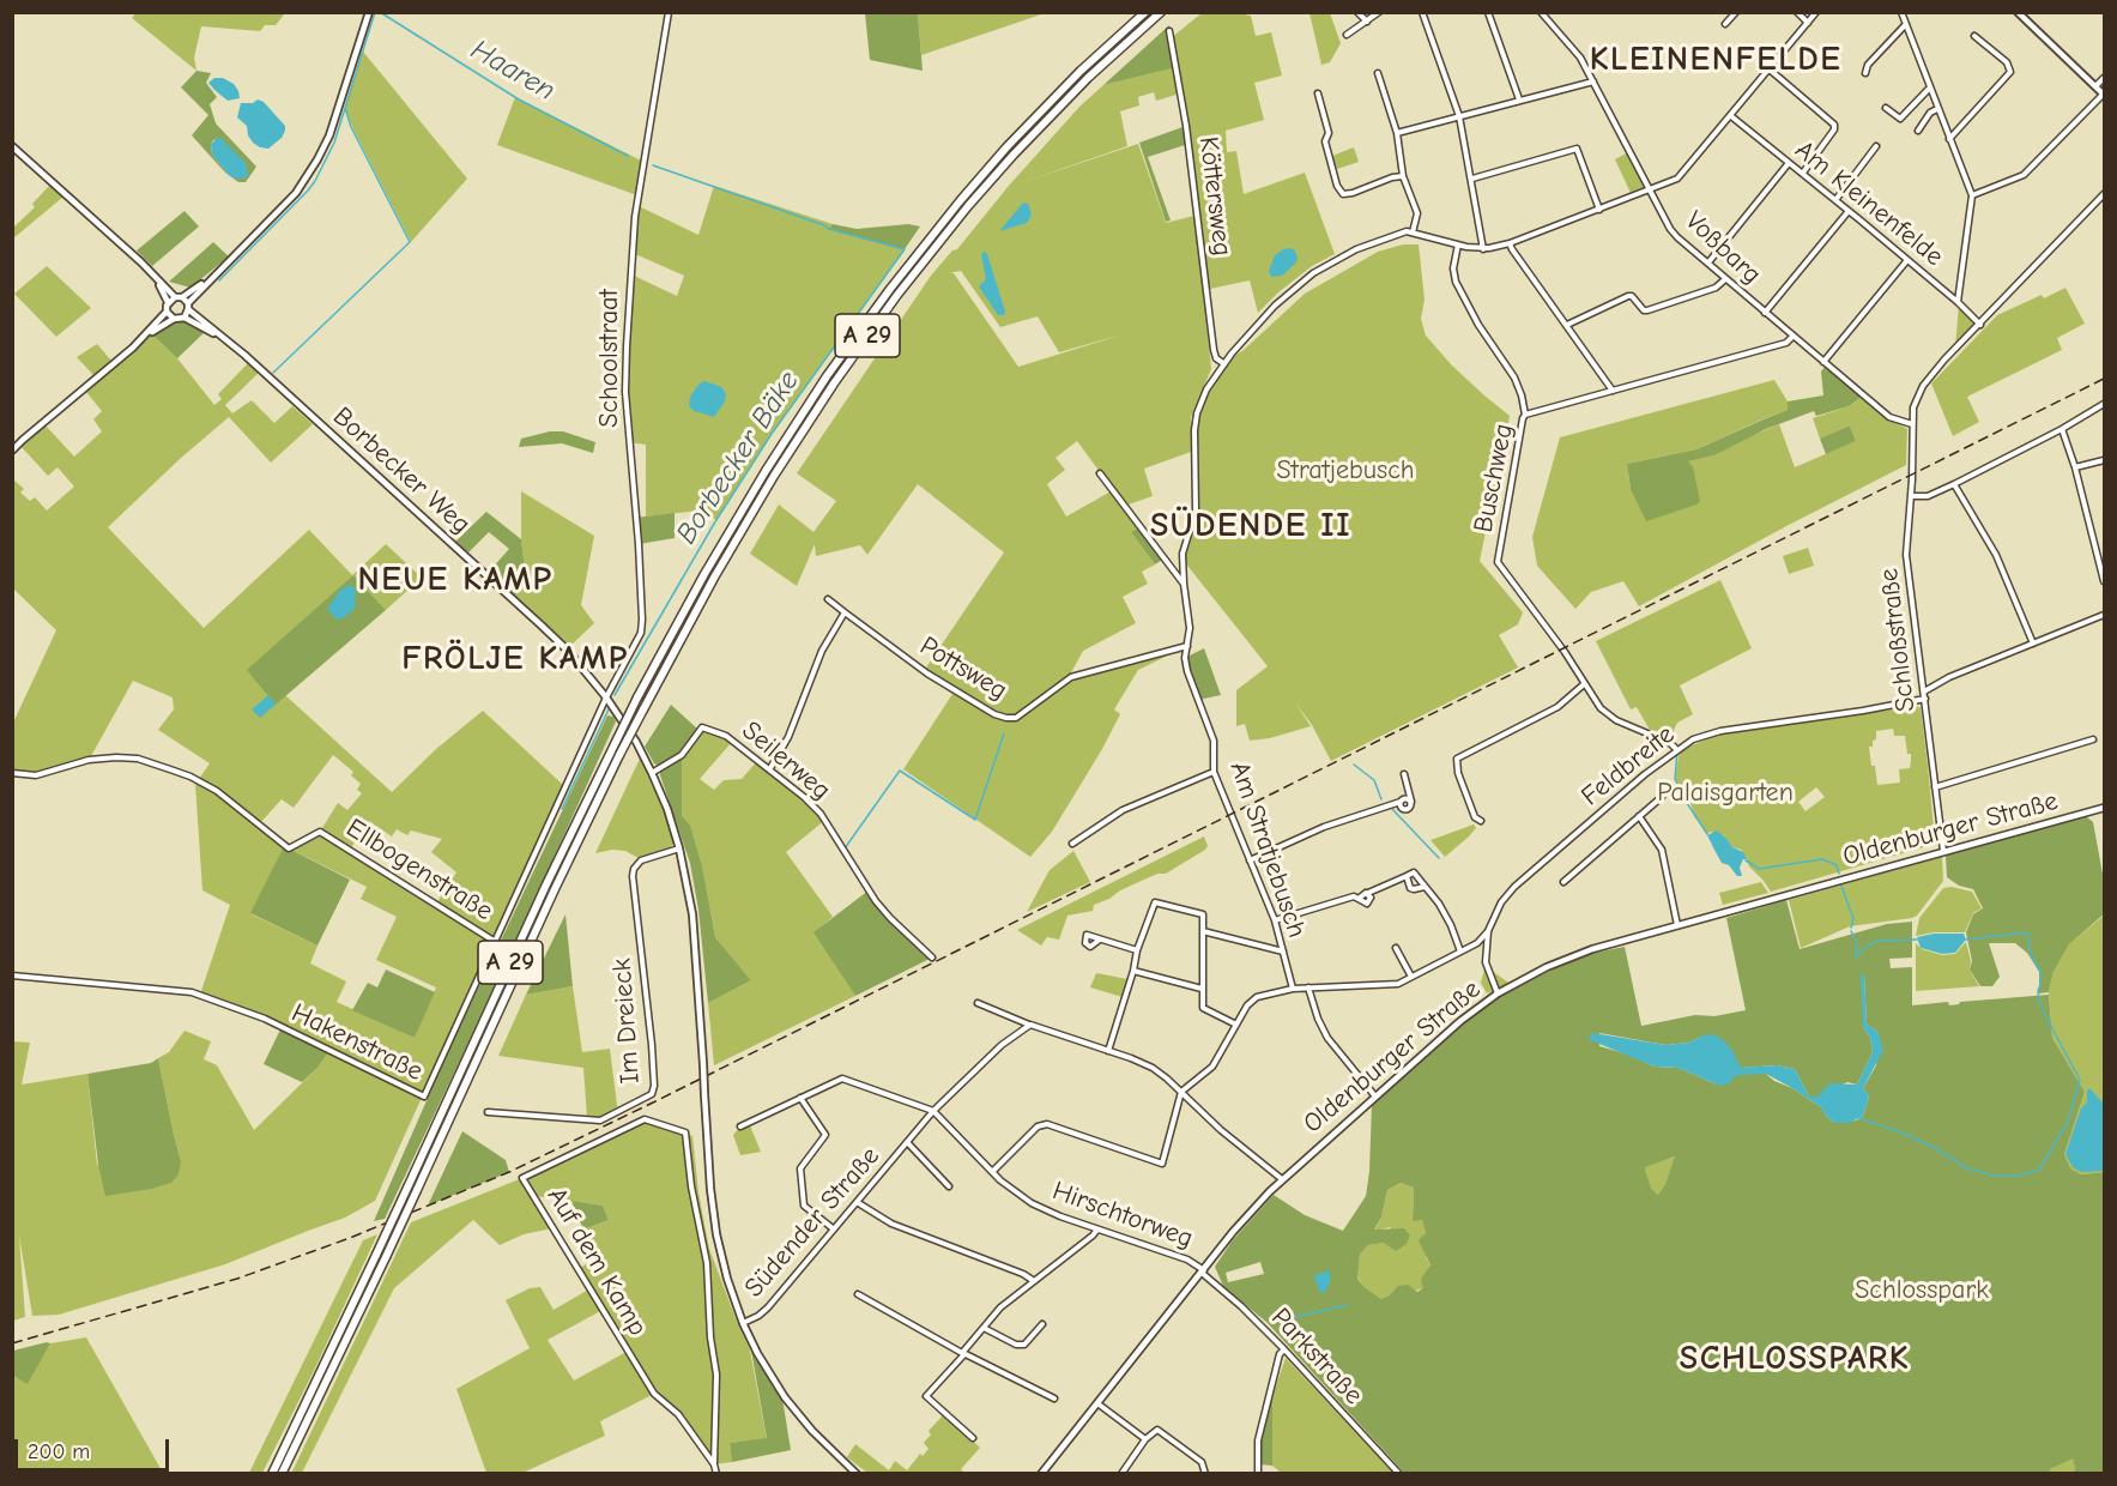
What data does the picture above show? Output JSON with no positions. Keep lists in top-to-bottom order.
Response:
{
  "streets": {
    "highway": ["A 29"],
    "street": [
      "Köttersweg",
      "Am Kleinenfelde",
      "Voßbarg",
      "Schoolstraat",
      "Borbecker Weg",
      "Buschweg",
      "Schloßstraße",
      "Pottsweg",
      "Seilerweg",
      "Feldbreite",
      "Oldenburger Straße",
      "Am Stratjebusch",
      "Ellbogenstraße",
      "Im Dreieck",
      "Hakenstraße",
      "Hirschtorweg",
      "Südender Straße",
      "Auf dem Kamp",
      "Parkstraße"
    ]
  },
  "crossings": [
    ["Köttersweg", "Am Stratjebusch"],
    ["Am Kleinenfelde", "Schloßstraße"],
    ["Am Kleinenfelde", "Am Stratjebusch"],
    ["Voßbarg", "Buschweg"],
    ["Voßbarg", "Schloßstraße"],
    ["Voßbarg", "Am Stratjebusch"],
    ["Schoolstraat", "Borbecker Weg"],
    ["Schoolstraat", "Hakenstraße"],
    ["Borbecker Weg", "Seilerweg"],
    ["Borbecker Weg", "Im Dreieck"],
    ["Borbecker Weg", "Hakenstraße"],
    ["Borbecker Weg", "Südender Straße"],
    ["Buschweg", "Feldbreite"],
    ["Schloßstraße", "Feldbreite"],
    ["Schloßstraße", "Oldenburger Straße"],
    ["Pottsweg", "Am Stratjebusch"],
    ["Feldbreite", "Oldenburger Straße"],
    ["Feldbreite", "Am Stratjebusch"],
    ["Oldenburger Straße", "Hirschtorweg"],
    ["Oldenburger Straße", "Parkstraße"],
    ["Ellbogenstraße", "Hakenstraße"],
    ["Hirschtorweg", "Südender Straße"],
    ["Hirschtorweg", "Parkstraße"]
  ],
  "districts": [
    "KLEINENFELDE",
    "SÜDENDE II",
    "NEUE KAMP",
    "FRÖLJE KAMP",
    "SCHLOSSPARK"
  ],
  "water": ["Haaren", "Borbecker Bäke"],
  "parks": ["Stratjebusch", "Palaisgarten", "Schlosspark"],
  "scale_bar": "200 m"
}
